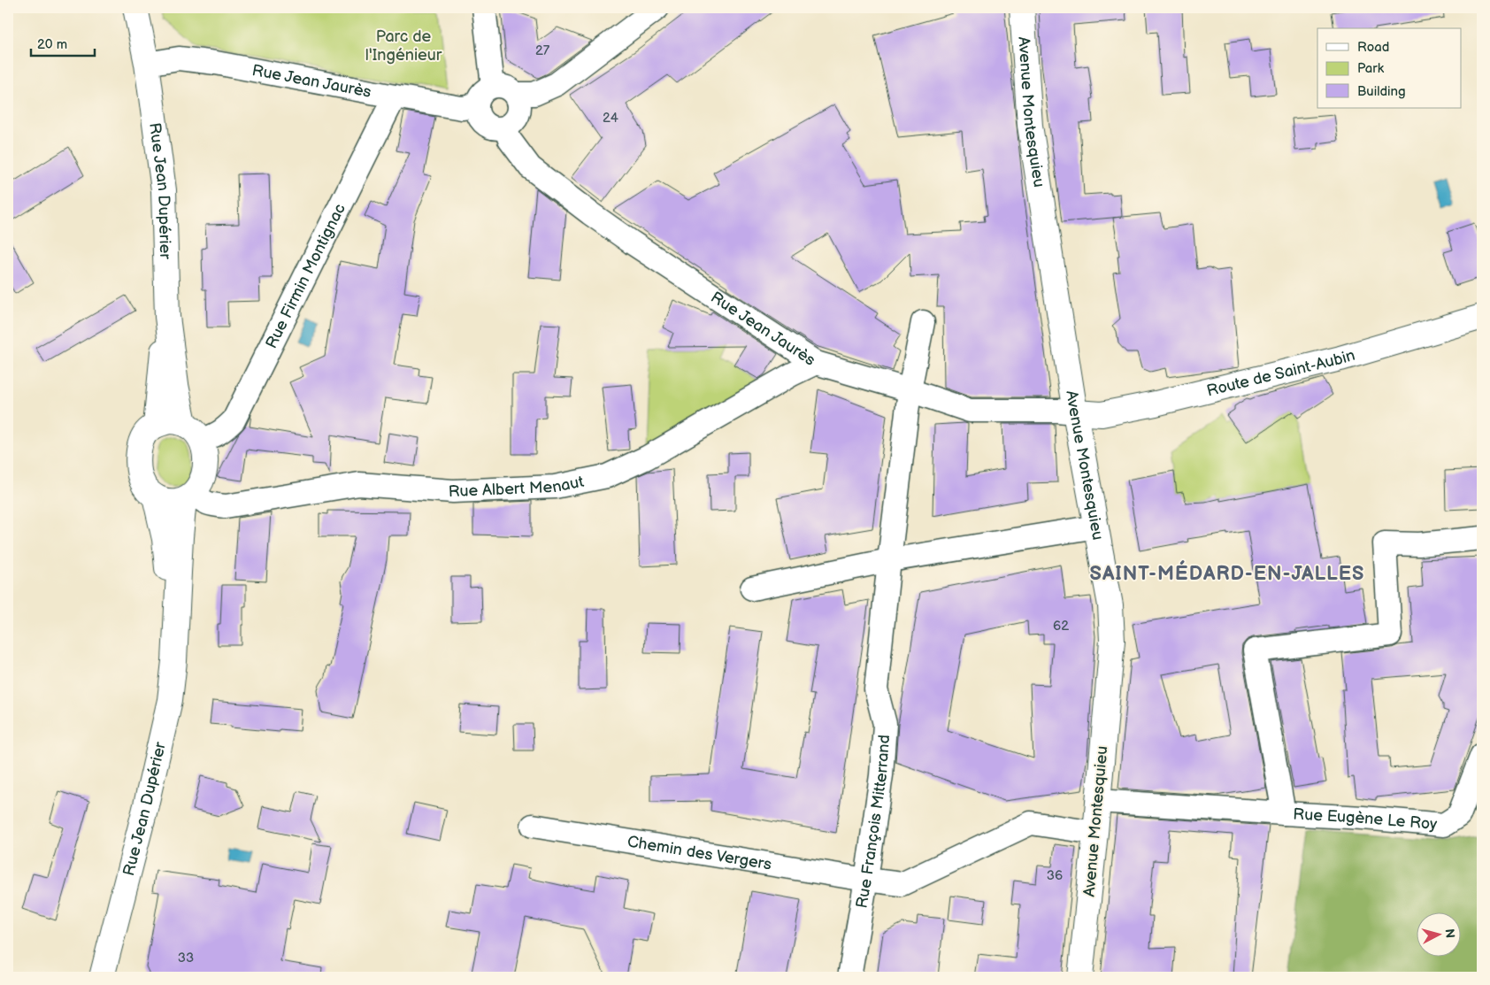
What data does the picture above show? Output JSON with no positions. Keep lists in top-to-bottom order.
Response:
{
  "streets": {
    "street": [
      "Rue Jean Jaurès",
      "Avenue Montesquieu",
      "Rue Jean Dupérier",
      "Rue Firmin Montignac",
      "Route de Saint-Aubin",
      "Rue Albert Menaut",
      "Rue Eugène Le Roy",
      "Rue François Mitterrand",
      "Chemin des Vergers"
    ]
  },
  "crossings": [
    ["Rue Jean Jaurès", "Avenue Montesquieu"],
    ["Rue Jean Jaurès", "Rue Jean Dupérier"],
    ["Rue Jean Jaurès", "Rue Firmin Montignac"],
    ["Rue Jean Jaurès", "Route de Saint-Aubin"],
    ["Rue Jean Jaurès", "Rue Albert Menaut"],
    ["Rue Jean Jaurès", "Rue François Mitterrand"],
    ["Avenue Montesquieu", "Route de Saint-Aubin"],
    ["Avenue Montesquieu", "Rue Eugène Le Roy"],
    ["Avenue Montesquieu", "Chemin des Vergers"],
    ["Rue Jean Dupérier", "Rue Firmin Montignac"],
    ["Rue Jean Dupérier", "Rue Albert Menaut"],
    ["Rue Firmin Montignac", "Rue Albert Menaut"],
    ["Rue François Mitterrand", "Chemin des Vergers"]
  ],
  "districts": ["SAINT-MÉDARD-EN-JALLES"],
  "parks": ["Parc de l'Ingénieur"],
  "house_numbers": [
    "27",
    "24",
    "62",
    "36",
    "33"
  ],
  "legend": ["Road", "Park", "Building"],
  "scale_bar": "20 m",
  "north": "right"
}
